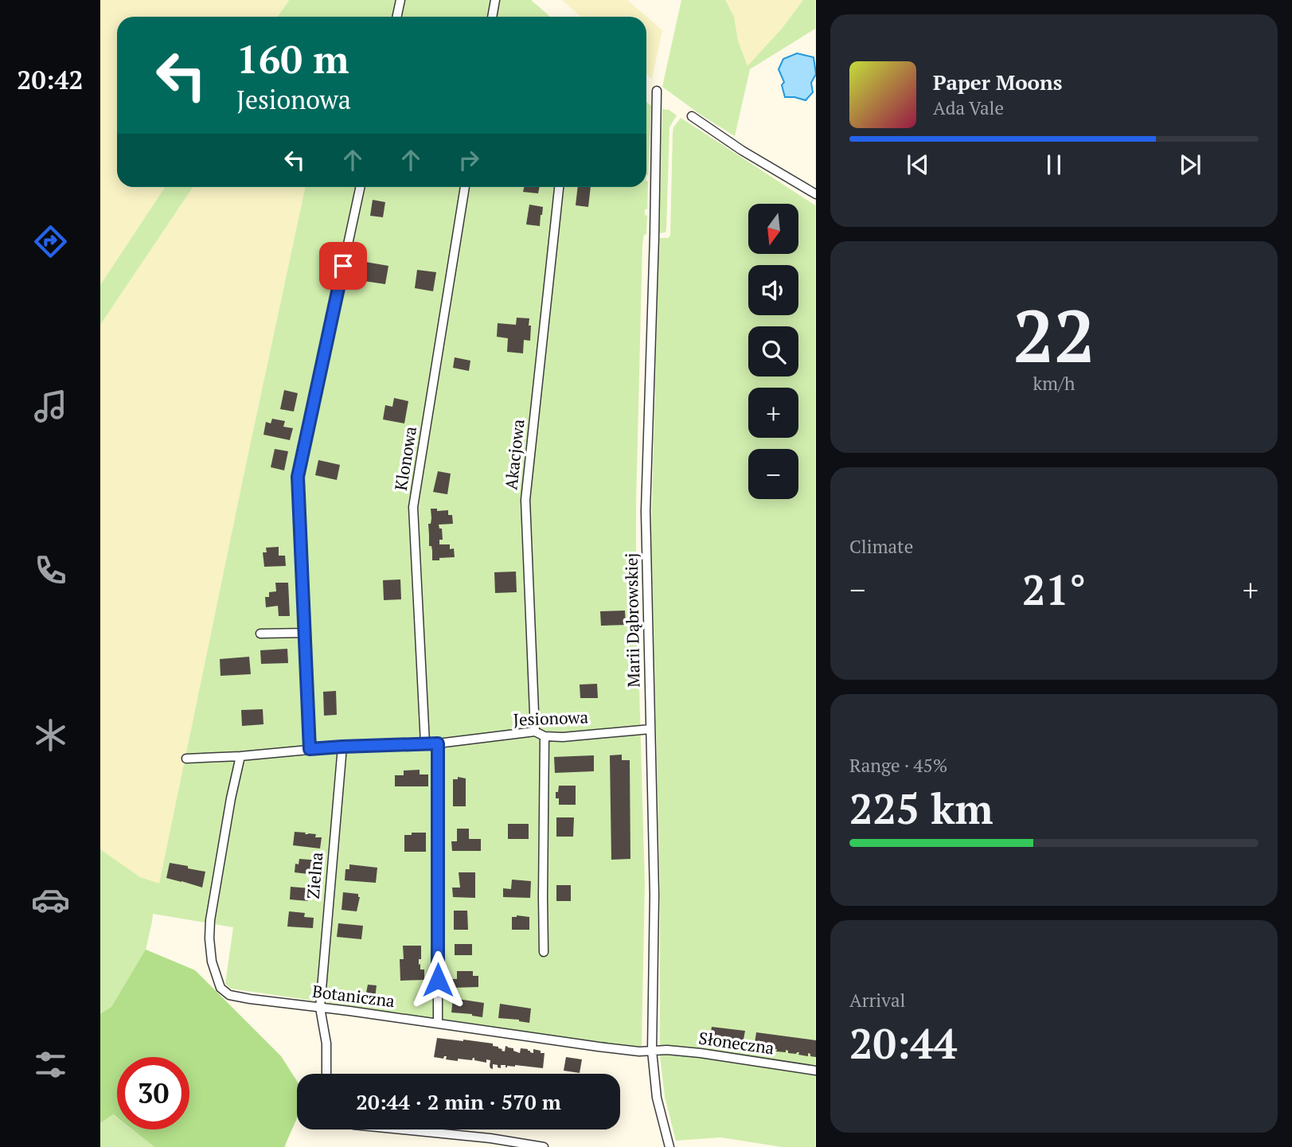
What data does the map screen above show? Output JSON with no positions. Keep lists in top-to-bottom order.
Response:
{
  "streets": {
    "street": [
      "Akacjowa",
      "Klonowa",
      "Marii Dąbrowskiej",
      "Jesionowa",
      "Zielna",
      "Botaniczna",
      "Słoneczna"
    ]
  },
  "crossings": [
    ["Akacjowa", "Jesionowa"],
    ["Klonowa", "Jesionowa"],
    ["Marii Dąbrowskiej", "Jesionowa"],
    ["Marii Dąbrowskiej", "Botaniczna"],
    ["Marii Dąbrowskiej", "Słoneczna"],
    ["Jesionowa", "Zielna"],
    ["Jesionowa", "Botaniczna"],
    ["Zielna", "Botaniczna"],
    ["Botaniczna", "Słoneczna"]
  ],
  "north": "bottom",
  "page": {
    "tabs": "20:42",
    "turn": ["160 m", "Jesionowa"],
    "song": ["Paper Moons", "Ada Vale"],
    "map_buttons": ["+", "−"],
    "tile": [
      ["22", "km/h"],
      "Climate",
      ["Range · 45%", "225 km"],
      ["Arrival", "20:44"]
    ],
    "heat": ["−", "21°", "+"],
    "limit": "30",
    "trip": "20:44 · 2 min · 570 m"
  }
}
